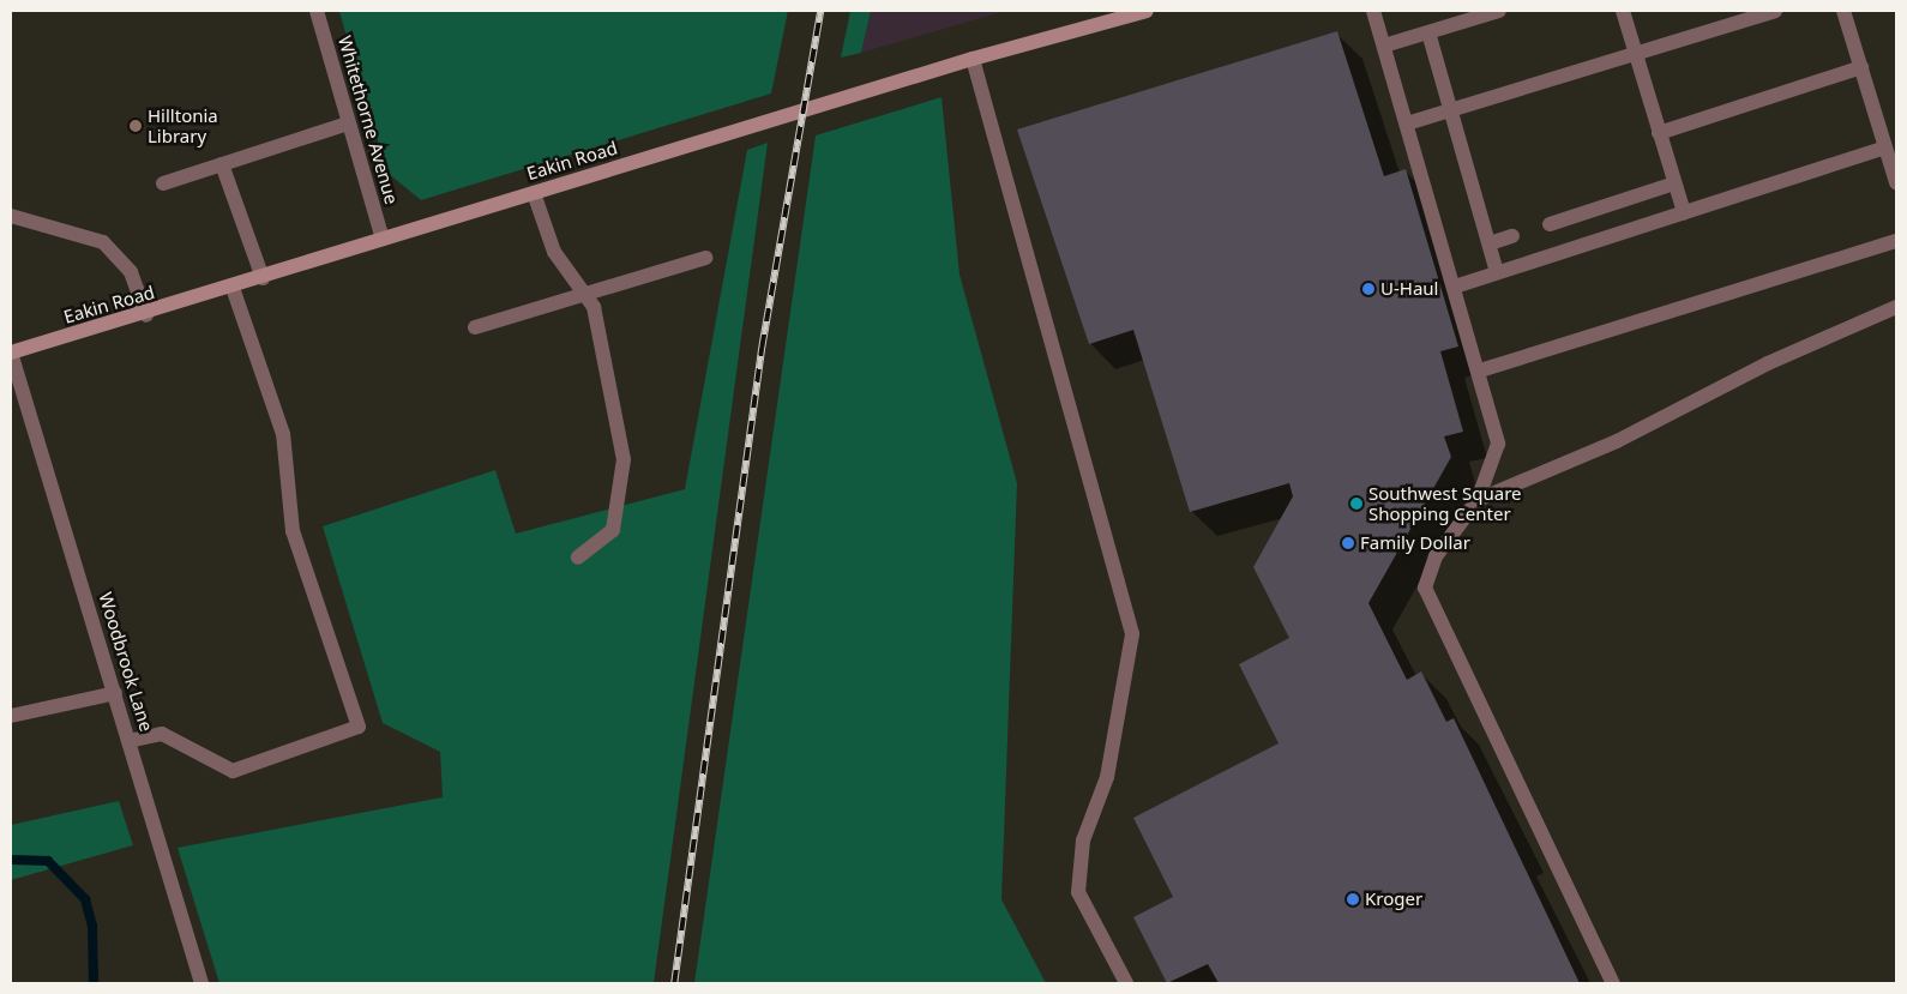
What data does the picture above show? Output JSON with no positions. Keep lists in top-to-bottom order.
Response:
{
  "streets": {
    "street": ["Whitethorne Avenue", "Eakin Road", "Woodbrook Lane"]
  },
  "crossings": [
    ["Whitethorne Avenue", "Eakin Road"],
    ["Eakin Road", "Woodbrook Lane"]
  ],
  "places": [
    "Hilltonia Library",
    "U-Haul",
    "Southwest Square Shopping Center",
    "Family Dollar",
    "Kroger"
  ]
}
